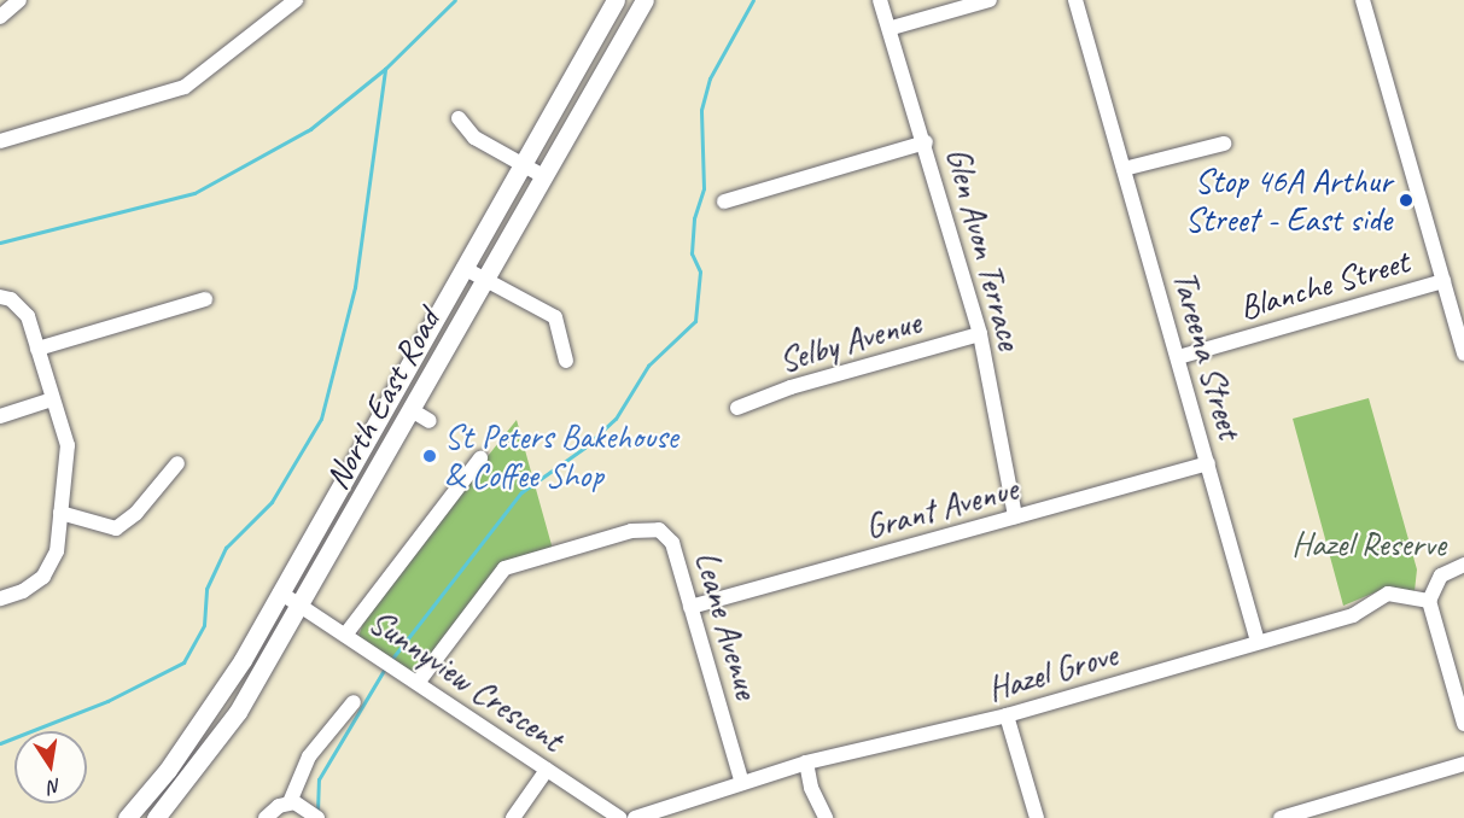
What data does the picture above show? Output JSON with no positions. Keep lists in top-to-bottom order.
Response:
{
  "streets": {
    "main road": ["North East Road"],
    "street": [
      "Glen Avon Terrace",
      "Blanche Street",
      "Selby Avenue",
      "Tareena Street",
      "Grant Avenue",
      "Leane Avenue",
      "Hazel Grove",
      "Sunnyview Crescent"
    ]
  },
  "crossings": [
    ["Glen Avon Terrace", "Selby Avenue"],
    ["Glen Avon Terrace", "Grant Avenue"],
    ["Blanche Street", "Tareena Street"],
    ["Tareena Street", "Grant Avenue"],
    ["Tareena Street", "Hazel Grove"],
    ["North East Road", "Sunnyview Crescent"],
    ["Grant Avenue", "Leane Avenue"],
    ["Leane Avenue", "Hazel Grove"],
    ["Leane Avenue", "Sunnyview Crescent"]
  ],
  "parks": ["Hazel Reserve"],
  "places": ["Stop 46A Arthur Street - East side", "St Peters Bakehouse & Coffee Shop"],
  "north": "bottom"
}
